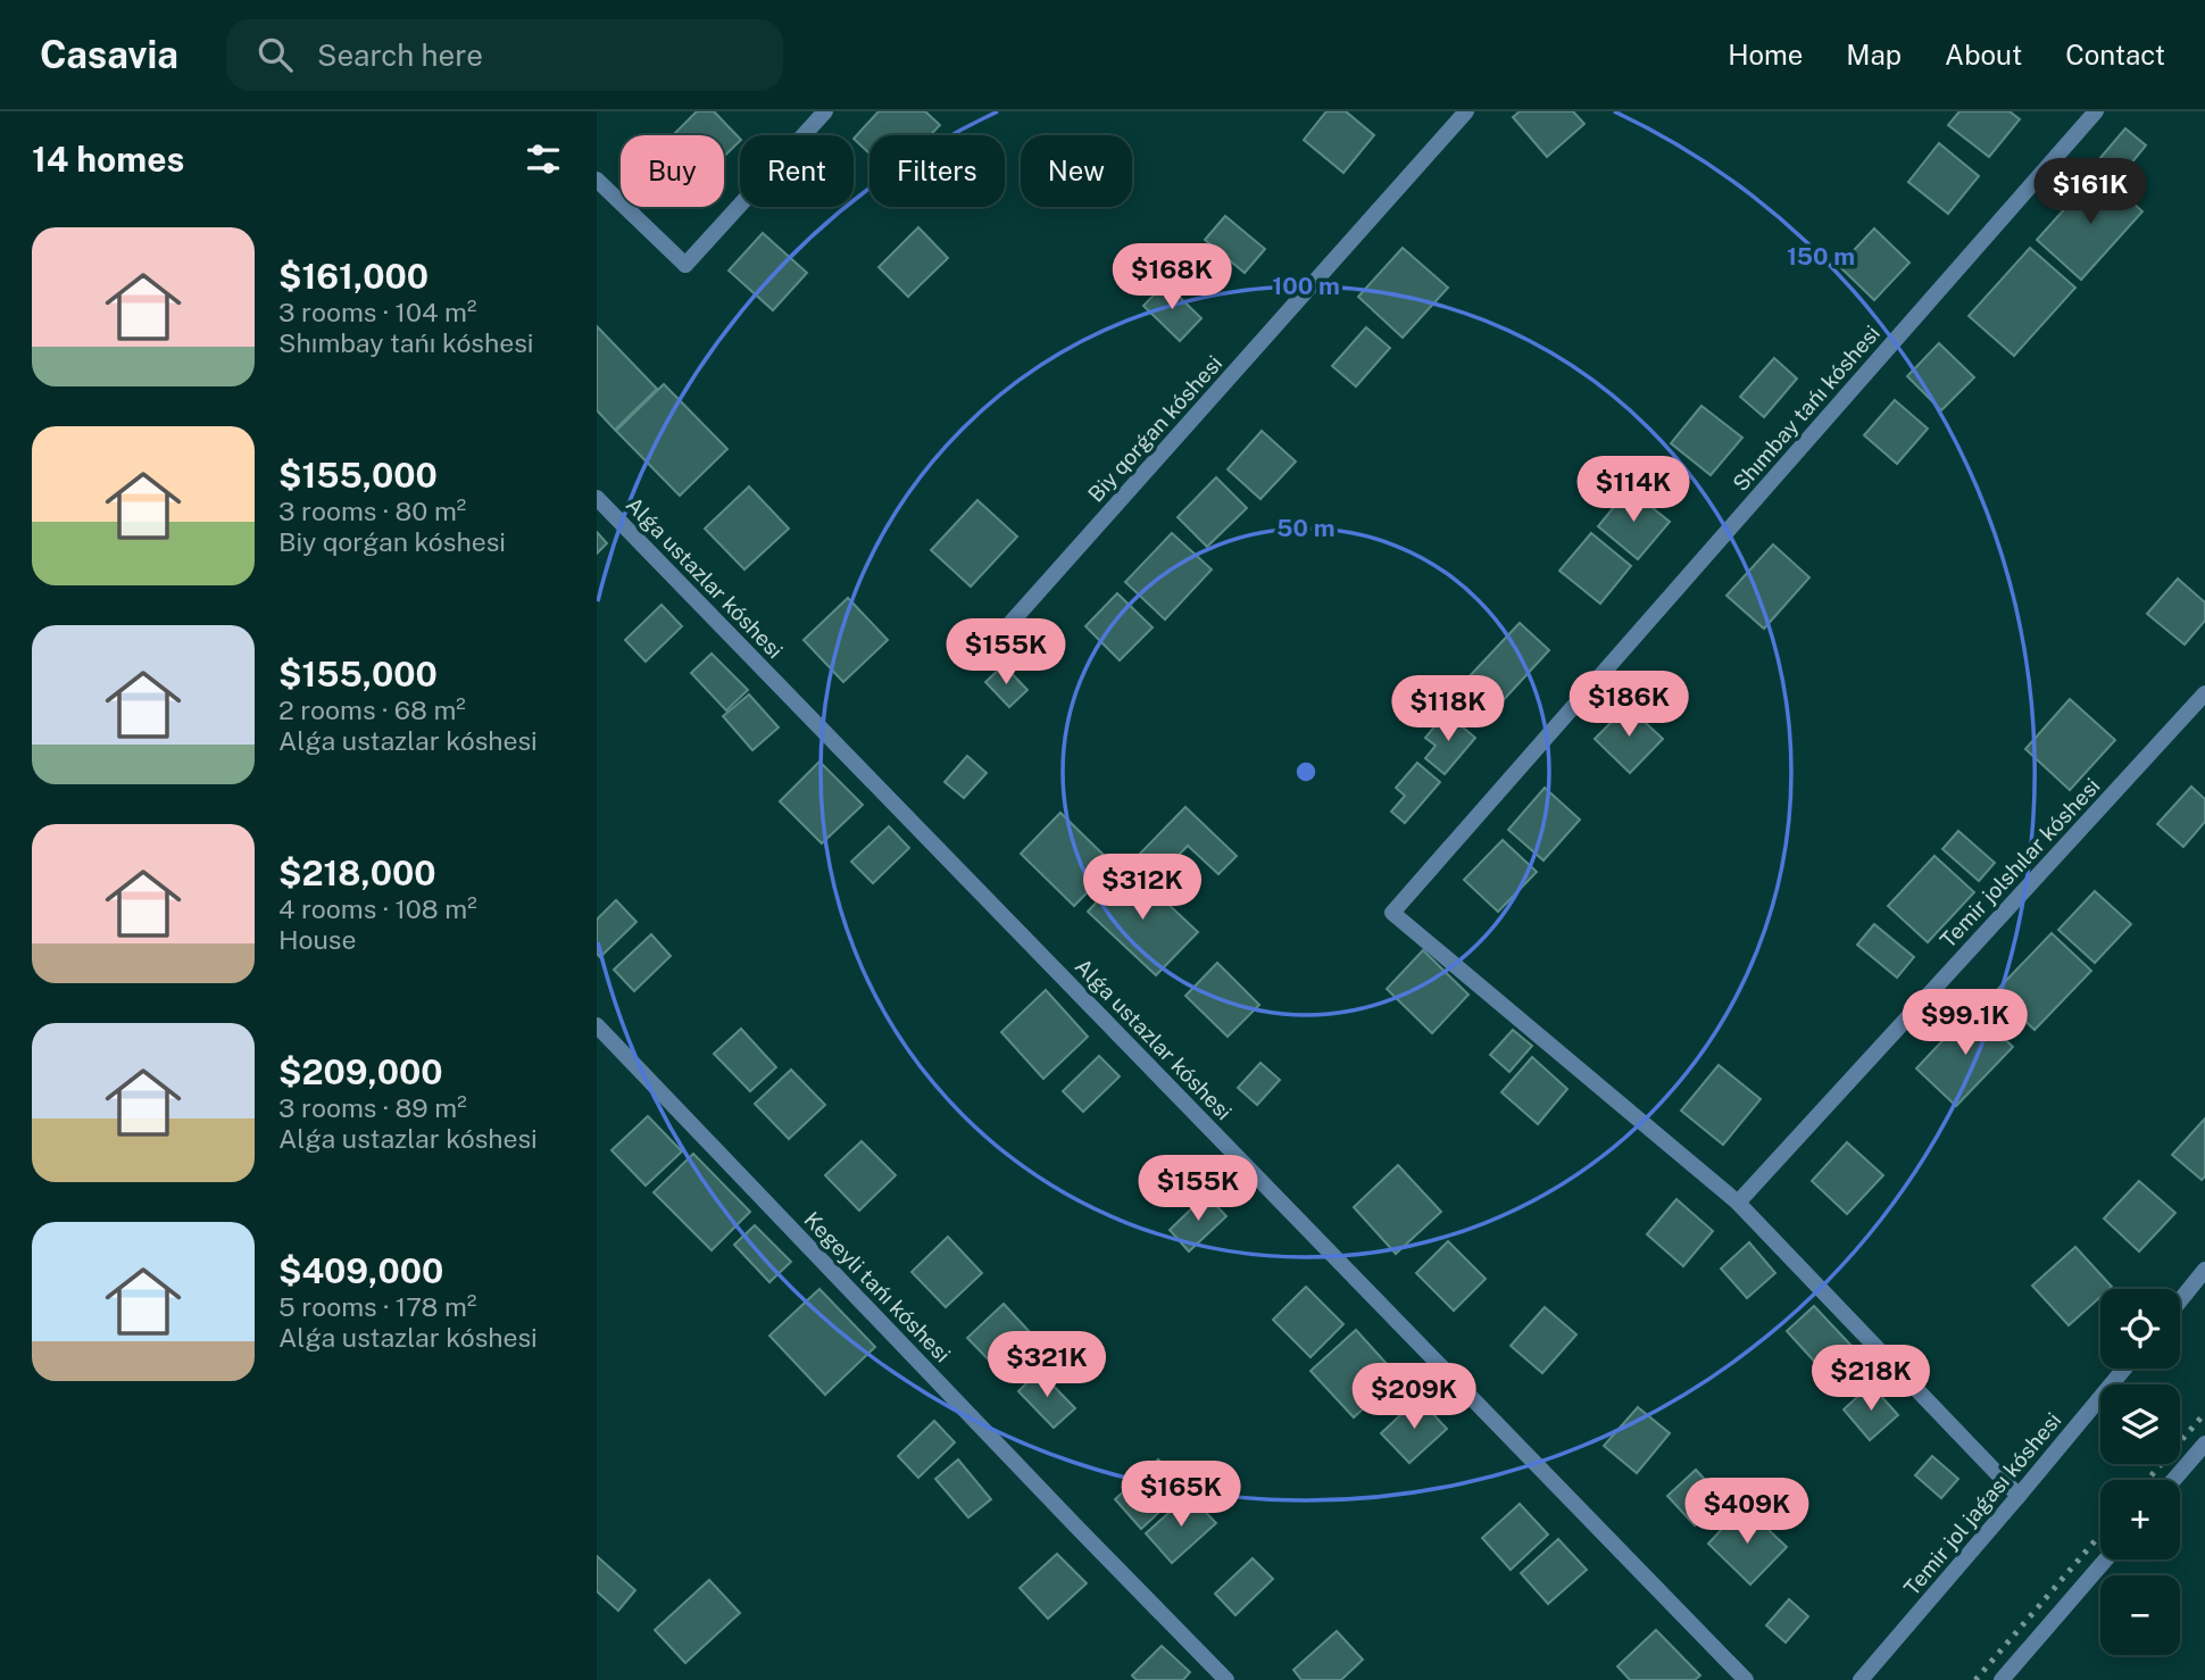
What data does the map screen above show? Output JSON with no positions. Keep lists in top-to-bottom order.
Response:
{
  "streets": {
    "street": [
      "Shımbay tańı kóshesi",
      "Biy qorǵan kóshesi",
      "Alǵa ustazlar kóshesi",
      "Temir jolshılar kóshesi",
      "Kegeyli tańı kóshesi",
      "Temir jol jaǵası kóshesi"
    ]
  },
  "crossings": [
    ["Shımbay tańı kóshesi", "Temir jolshılar kóshesi"]
  ],
  "page": {
    "header": "Casavia",
    "search": "Search here",
    "nav": [
      "Home",
      "Map",
      "About",
      "Contact"
    ],
    "heading": "14 homes",
    "chip": [
      "Buy",
      "Rent",
      "Filters",
      "New"
    ],
    "price": [
      "$161K",
      "$168K",
      "$114K",
      "$155K",
      "$186K",
      "$118K",
      "$312K",
      "$99.1K",
      "$155K",
      "$321K",
      "$218K",
      "$209K",
      "$165K",
      "$409K"
    ],
    "list": [
      {
        "name": "$161,000",
        "note": "3 rooms · 104 m² · Shımbay tańı kóshesi"
      },
      {
        "name": "$155,000",
        "note": "3 rooms · 80 m² · Biy qorǵan kóshesi"
      },
      {
        "name": "$155,000",
        "note": "2 rooms · 68 m² · Alǵa ustazlar kóshesi"
      },
      {
        "name": "$218,000",
        "note": "4 rooms · 108 m² · House"
      },
      {
        "name": "$209,000",
        "note": "3 rooms · 89 m² · Alǵa ustazlar kóshesi"
      },
      {
        "name": "$409,000",
        "note": "5 rooms · 178 m² · Alǵa ustazlar kóshesi"
      }
    ],
    "map_buttons": ["+", "−"]
  },
  "rings": ["150 m", "100 m", "50 m"]
}
